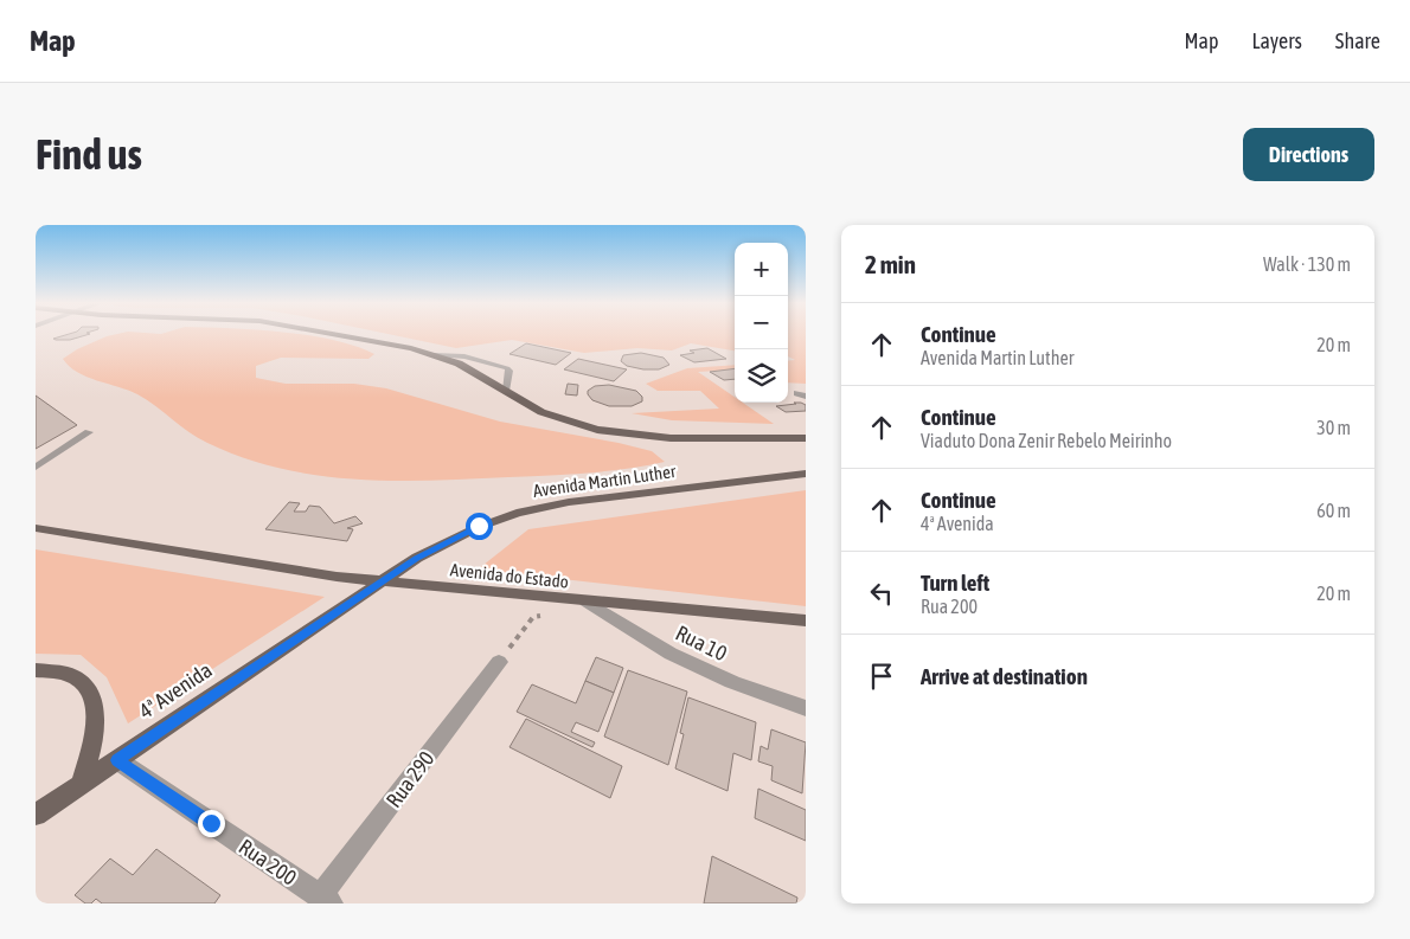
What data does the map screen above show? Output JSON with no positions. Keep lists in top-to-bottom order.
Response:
{
  "streets": {
    "main road": ["Avenida Martin Luther", "Avenida do Estado", "4ª Avenida"],
    "street": ["Rua 10", "Rua 290", "Rua 200"]
  },
  "crossings": [
    ["Avenida Martin Luther", "4ª Avenida"],
    ["Avenida do Estado", "Rua 10"],
    ["4ª Avenida", "Rua 200"],
    ["Rua 290", "Rua 200"]
  ],
  "page": {
    "header": "Map",
    "nav": ["Map", "Layers", "Share"],
    "buttons": "Directions",
    "title": "Find us",
    "heading": ["2 min", "Walk · 130 m"],
    "map_buttons": ["+", "−"],
    "list": [
      ["Continue", "Avenida Martin Luther", "20 m"],
      ["Continue", "Viaduto Dona Zenir Rebelo Meirinho", "30 m"],
      ["Continue", "4ª Avenida", "60 m"],
      ["Turn left", "Rua 200", "20 m"],
      "Arrive at destination"
    ]
  }
}
